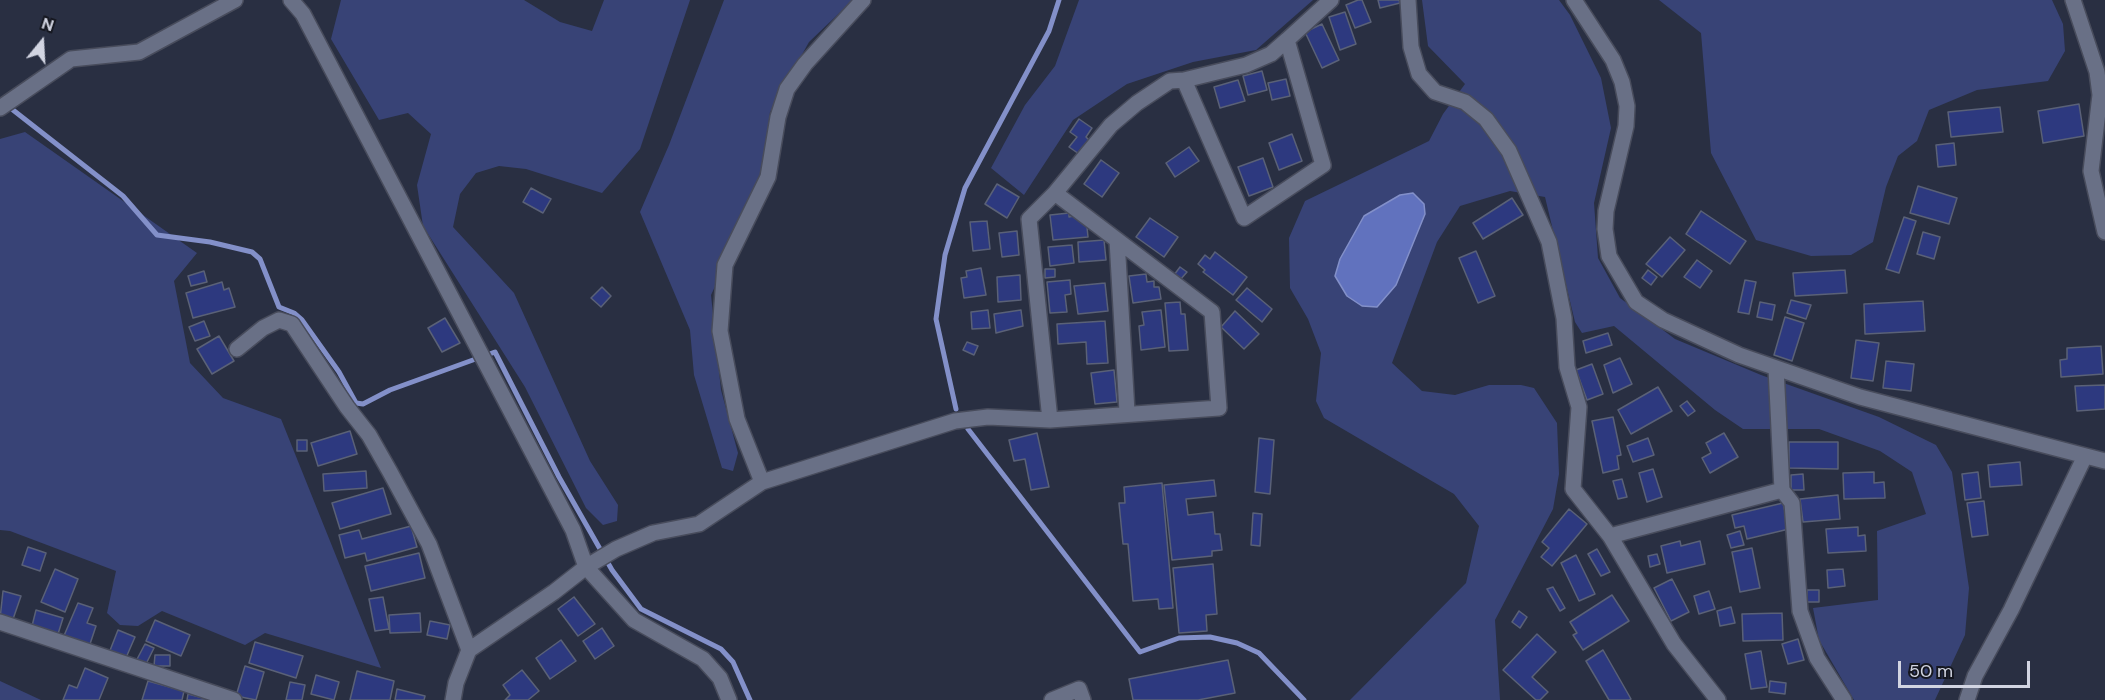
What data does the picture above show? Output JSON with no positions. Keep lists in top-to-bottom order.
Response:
{
  "scale_bar": "50 m",
  "north": "top"
}
